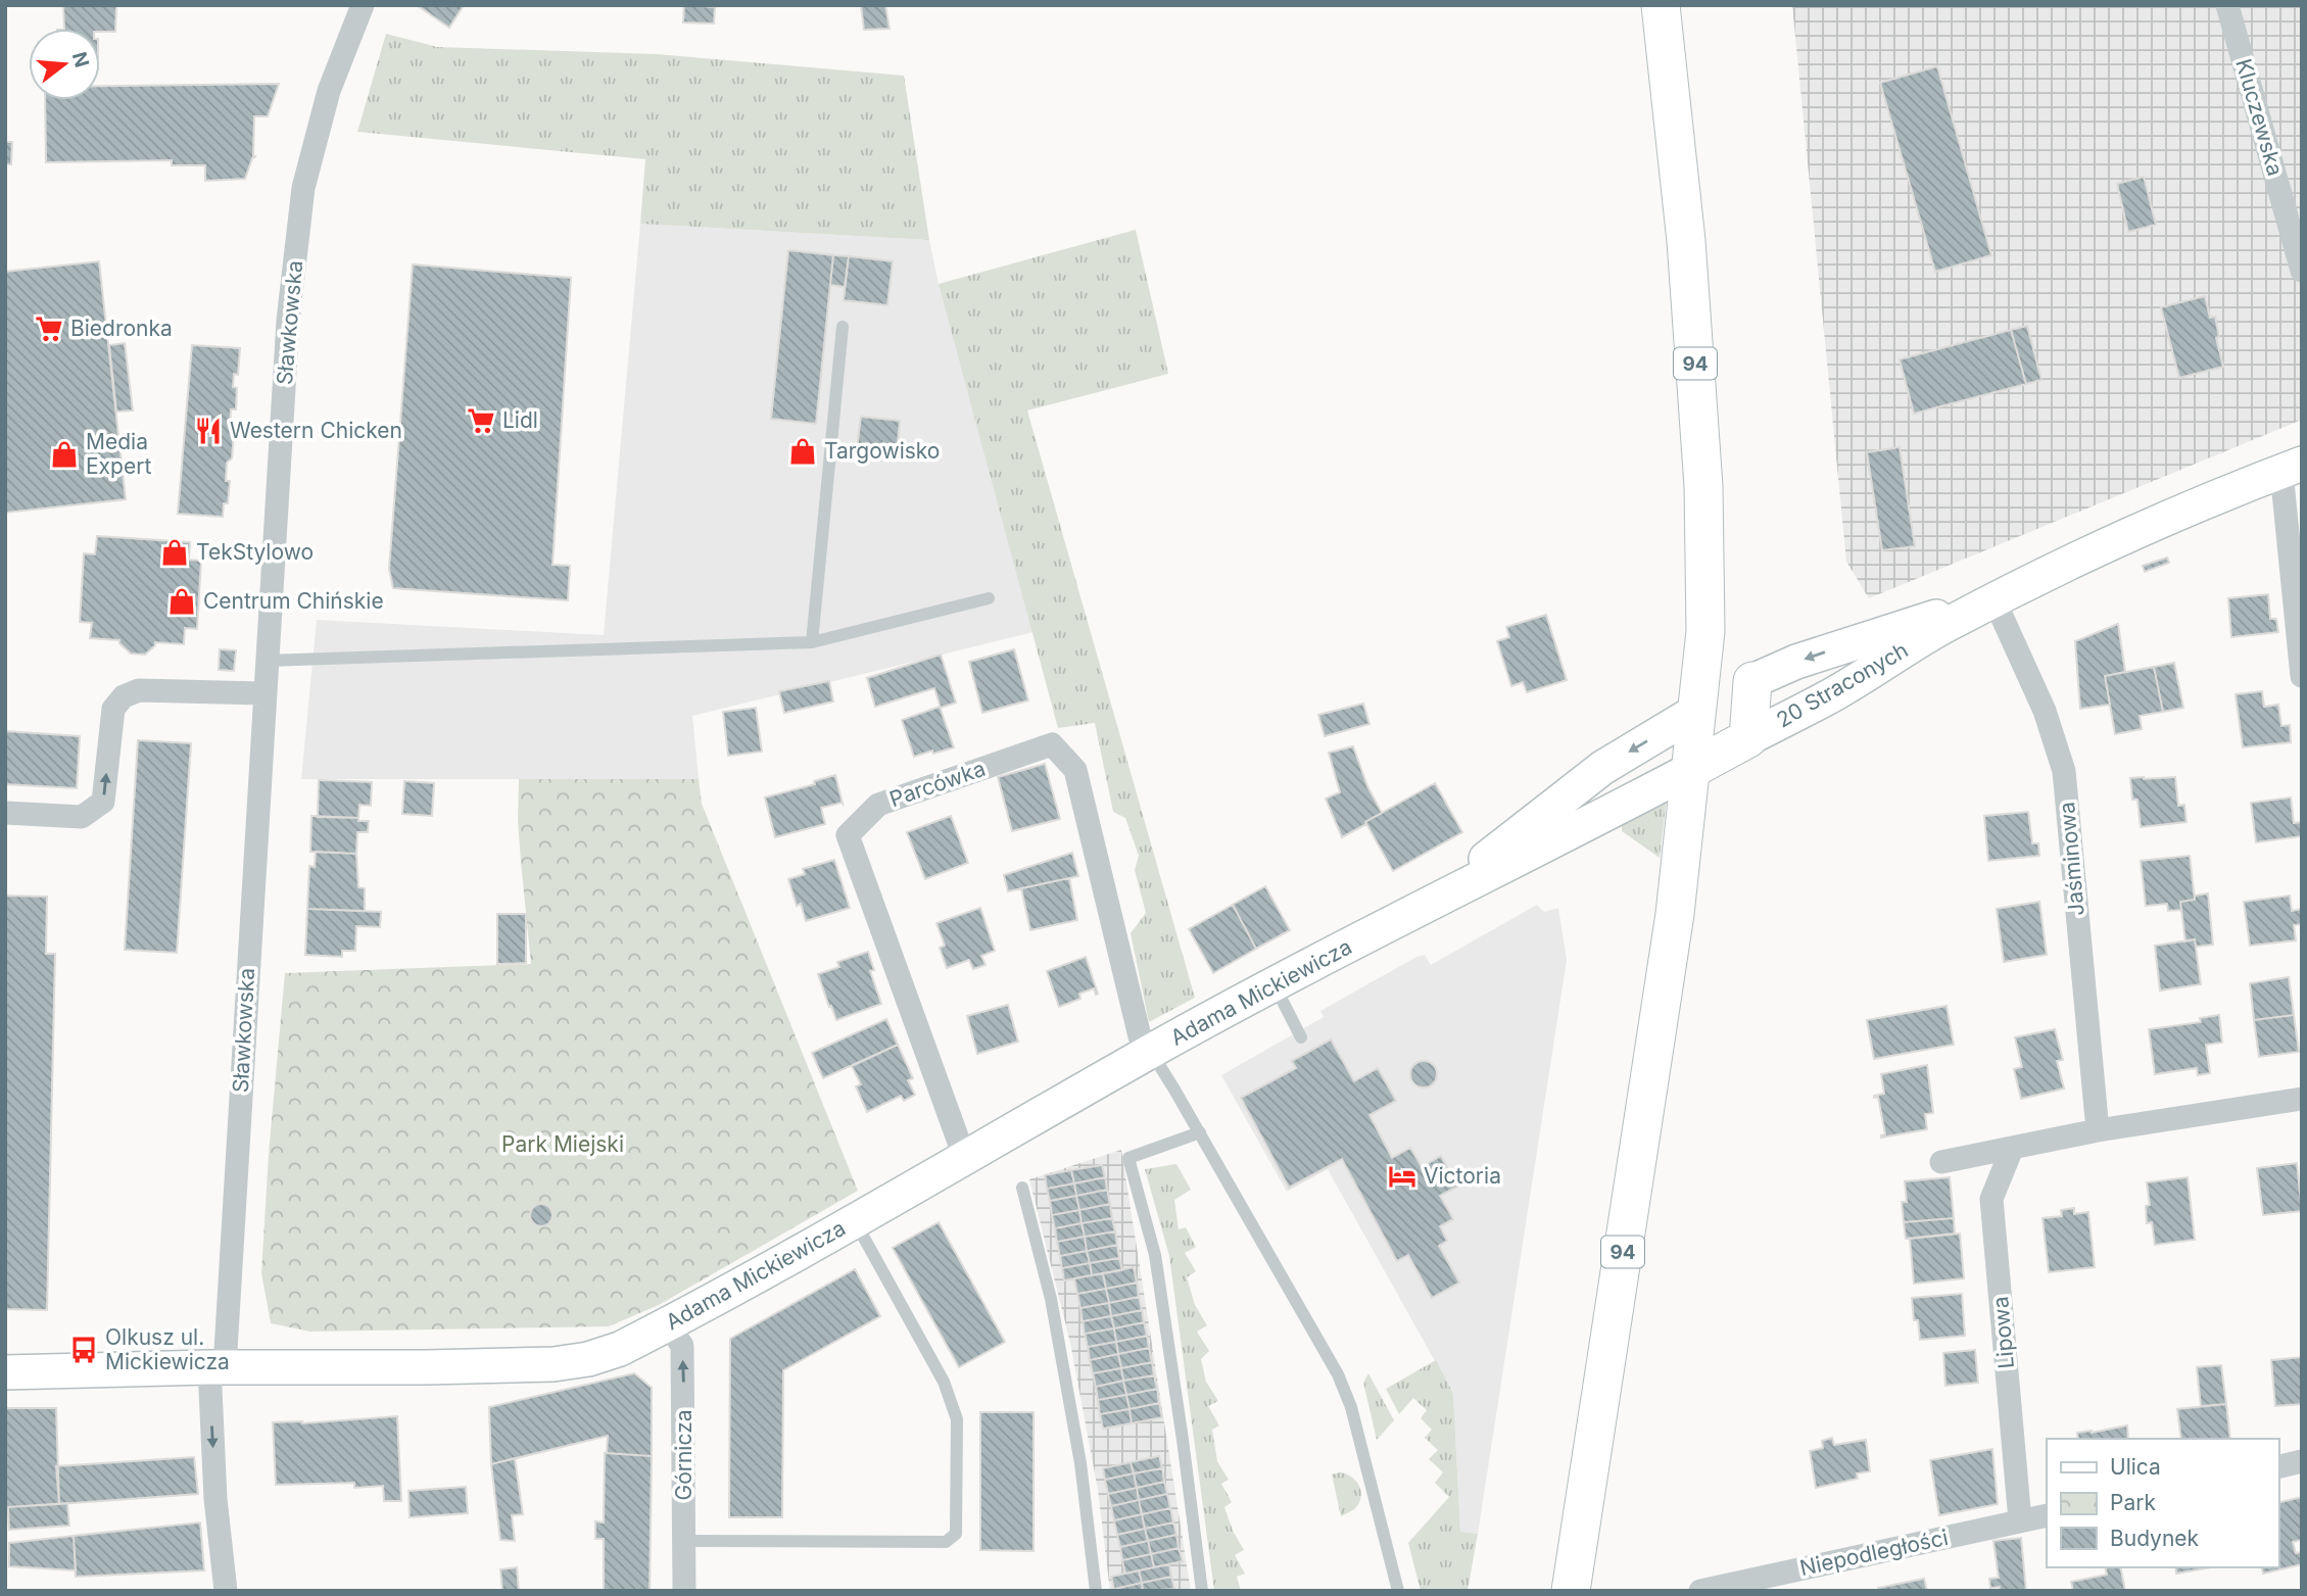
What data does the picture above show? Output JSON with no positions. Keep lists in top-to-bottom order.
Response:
{
  "streets": {
    "main road": ["94", "20 Straconych"],
    "street": [
      "Kluczewska",
      "Sławkowska",
      "Parcówka",
      "Jaśminowa",
      "Adama Mickiewicza",
      "Lipowa",
      "Górnicza",
      "Niepodległości"
    ]
  },
  "crossings": [
    ["Sławkowska", "Adama Mickiewicza"],
    ["94", "20 Straconych"],
    ["94", "Adama Mickiewicza"],
    ["20 Straconych", "Jaśminowa"],
    ["20 Straconych", "Adama Mickiewicza"],
    ["Parcówka", "Adama Mickiewicza"],
    ["Adama Mickiewicza", "Górnicza"],
    ["Lipowa", "Niepodległości"]
  ],
  "one_way": ["Górnicza"],
  "parks": ["Park Miejski"],
  "places": {
    "supermarket": ["Biedronka", "Lidl"],
    "restaurant": ["Western Chicken"],
    "shop": [
      "Targowisko",
      "Media Expert",
      "TekStylowo",
      "Centrum Chińskie"
    ],
    "hotel": ["Victoria"],
    "bus stop": ["Olkusz ul. Mickiewicza"]
  },
  "legend": ["Ulica", "Park", "Budynek"],
  "north": "right"
}
